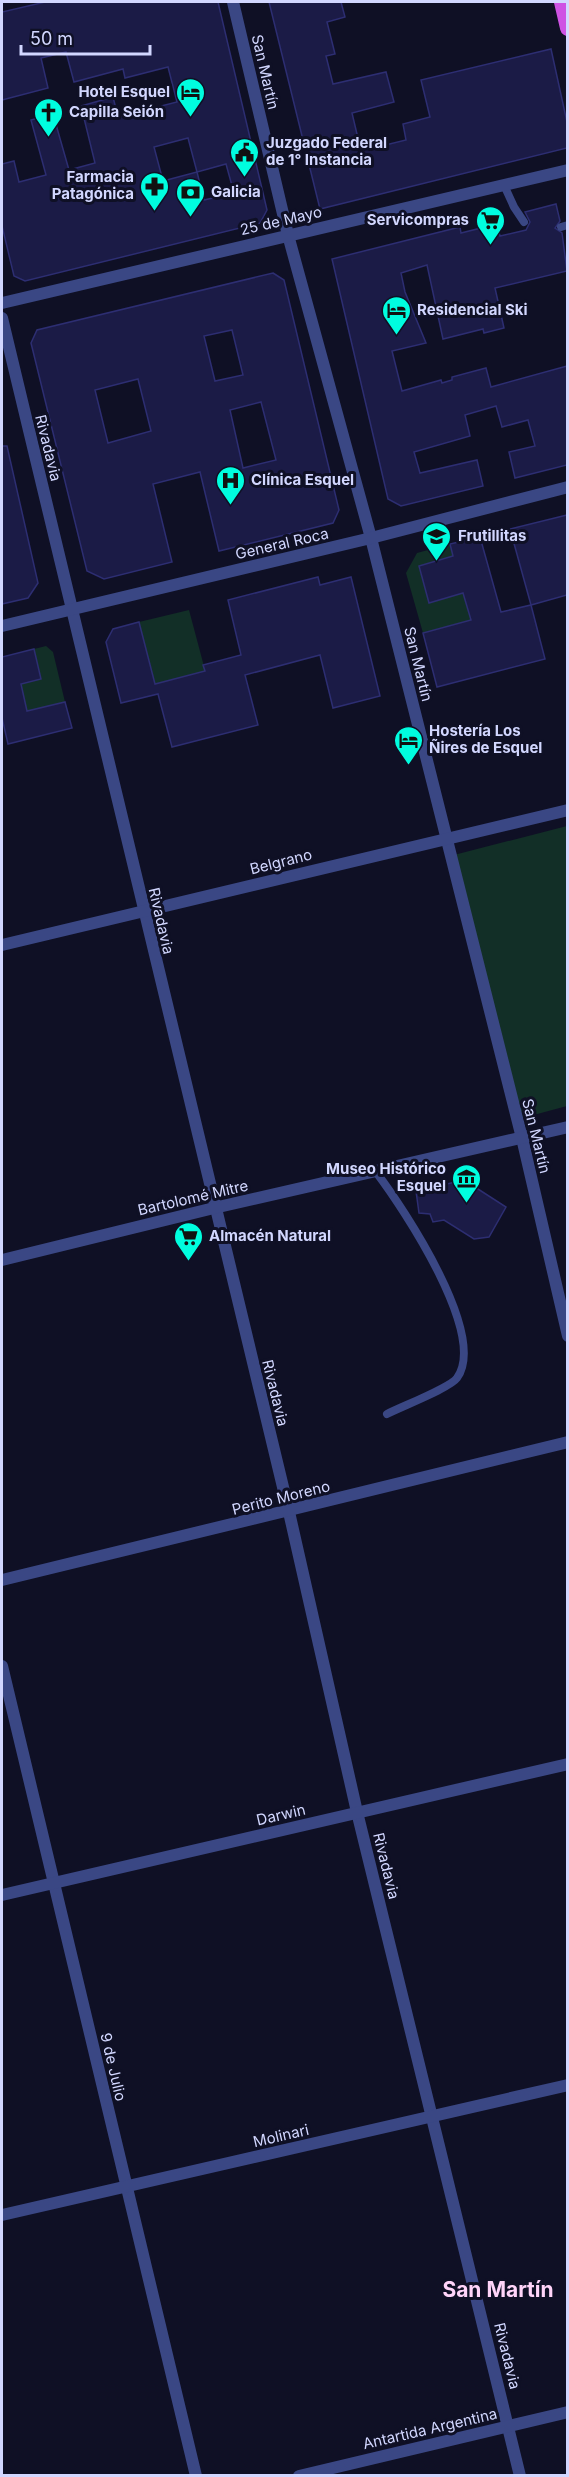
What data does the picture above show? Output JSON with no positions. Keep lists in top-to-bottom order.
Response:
{
  "streets": {
    "street": [
      "San Martín",
      "25 de Mayo",
      "Rivadavia",
      "General Roca",
      "Belgrano",
      "Bartolomé Mitre",
      "Perito Moreno",
      "Darwin",
      "9 de Julio",
      "Molinari",
      "Antartida Argentina"
    ]
  },
  "crossings": [
    ["San Martín", "25 de Mayo"],
    ["San Martín", "General Roca"],
    ["San Martín", "Belgrano"],
    ["San Martín", "Bartolomé Mitre"],
    ["Rivadavia", "General Roca"],
    ["Rivadavia", "Belgrano"],
    ["Rivadavia", "Bartolomé Mitre"],
    ["Rivadavia", "Perito Moreno"],
    ["Rivadavia", "Darwin"],
    ["Rivadavia", "Molinari"],
    ["Rivadavia", "Antartida Argentina"],
    ["Darwin", "9 de Julio"],
    ["9 de Julio", "Molinari"]
  ],
  "districts": ["San Martín"],
  "places": {
    "hotel": ["Hotel Esquel", "Residencial Ski", "Hostería Los Ñires de Esquel"],
    "church": ["Capilla Seión"],
    "public building": ["Juzgado Federal de 1° Instancia"],
    "pharmacy": ["Farmacia Patagónica"],
    "bank": ["Galicia"],
    "supermarket": ["Servicompras", "Almacén Natural"],
    "hospital": ["Clínica Esquel"],
    "school or university": ["Frutillitas"],
    "museum": ["Museo Histórico Esquel"]
  },
  "scale_bar": "50 m"
}
